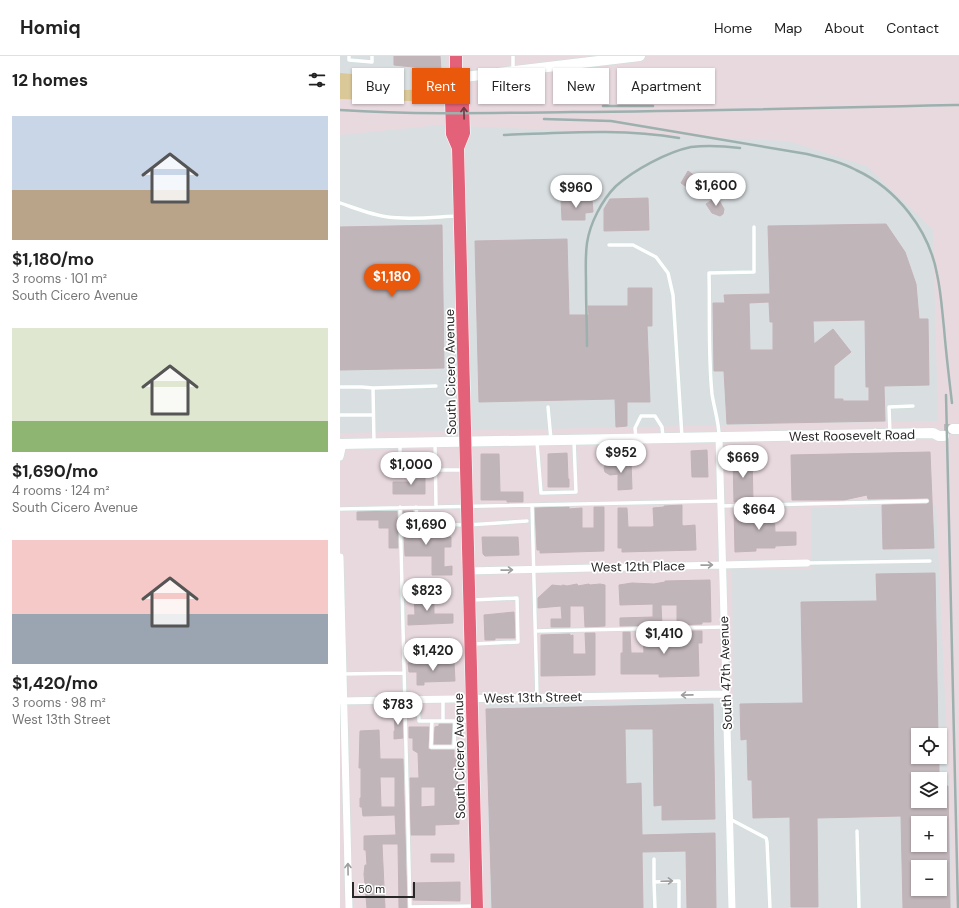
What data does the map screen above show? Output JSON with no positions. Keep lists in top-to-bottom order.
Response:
{
  "streets": {
    "main road": ["South Cicero Avenue", "West Roosevelt Road"],
    "street": ["West 12th Place", "South 47th Avenue", "West 13th Street"]
  },
  "crossings": [
    ["South Cicero Avenue", "West Roosevelt Road"],
    ["South Cicero Avenue", "West 12th Place"],
    ["South Cicero Avenue", "West 13th Street"],
    ["West Roosevelt Road", "South 47th Avenue"],
    ["West 12th Place", "South 47th Avenue"],
    ["South 47th Avenue", "West 13th Street"]
  ],
  "one_way": ["West 12th Place", "West 13th Street"],
  "scale_bar": "50 m",
  "page": {
    "header": "Homiq",
    "nav": [
      "Home",
      "Map",
      "About",
      "Contact"
    ],
    "heading": "12 homes",
    "chip": [
      "Buy",
      "Rent",
      "Filters",
      "New",
      "Apartment"
    ],
    "list": [
      {
        "name": "$1,180/mo",
        "note": "3 rooms · 101 m² · South Cicero Avenue"
      },
      {
        "name": "$1,690/mo",
        "note": "4 rooms · 124 m² · South Cicero Avenue"
      },
      {
        "name": "$1,420/mo",
        "note": "3 rooms · 98 m² · West 13th Street"
      }
    ],
    "price": [
      "$1,600",
      "$960",
      "$1,180",
      "$952",
      "$669",
      "$1,000",
      "$664",
      "$1,690",
      "$823",
      "$1,410",
      "$1,420",
      "$783"
    ],
    "map_buttons": ["+", "−"],
    "scale": "50 m"
  }
}
